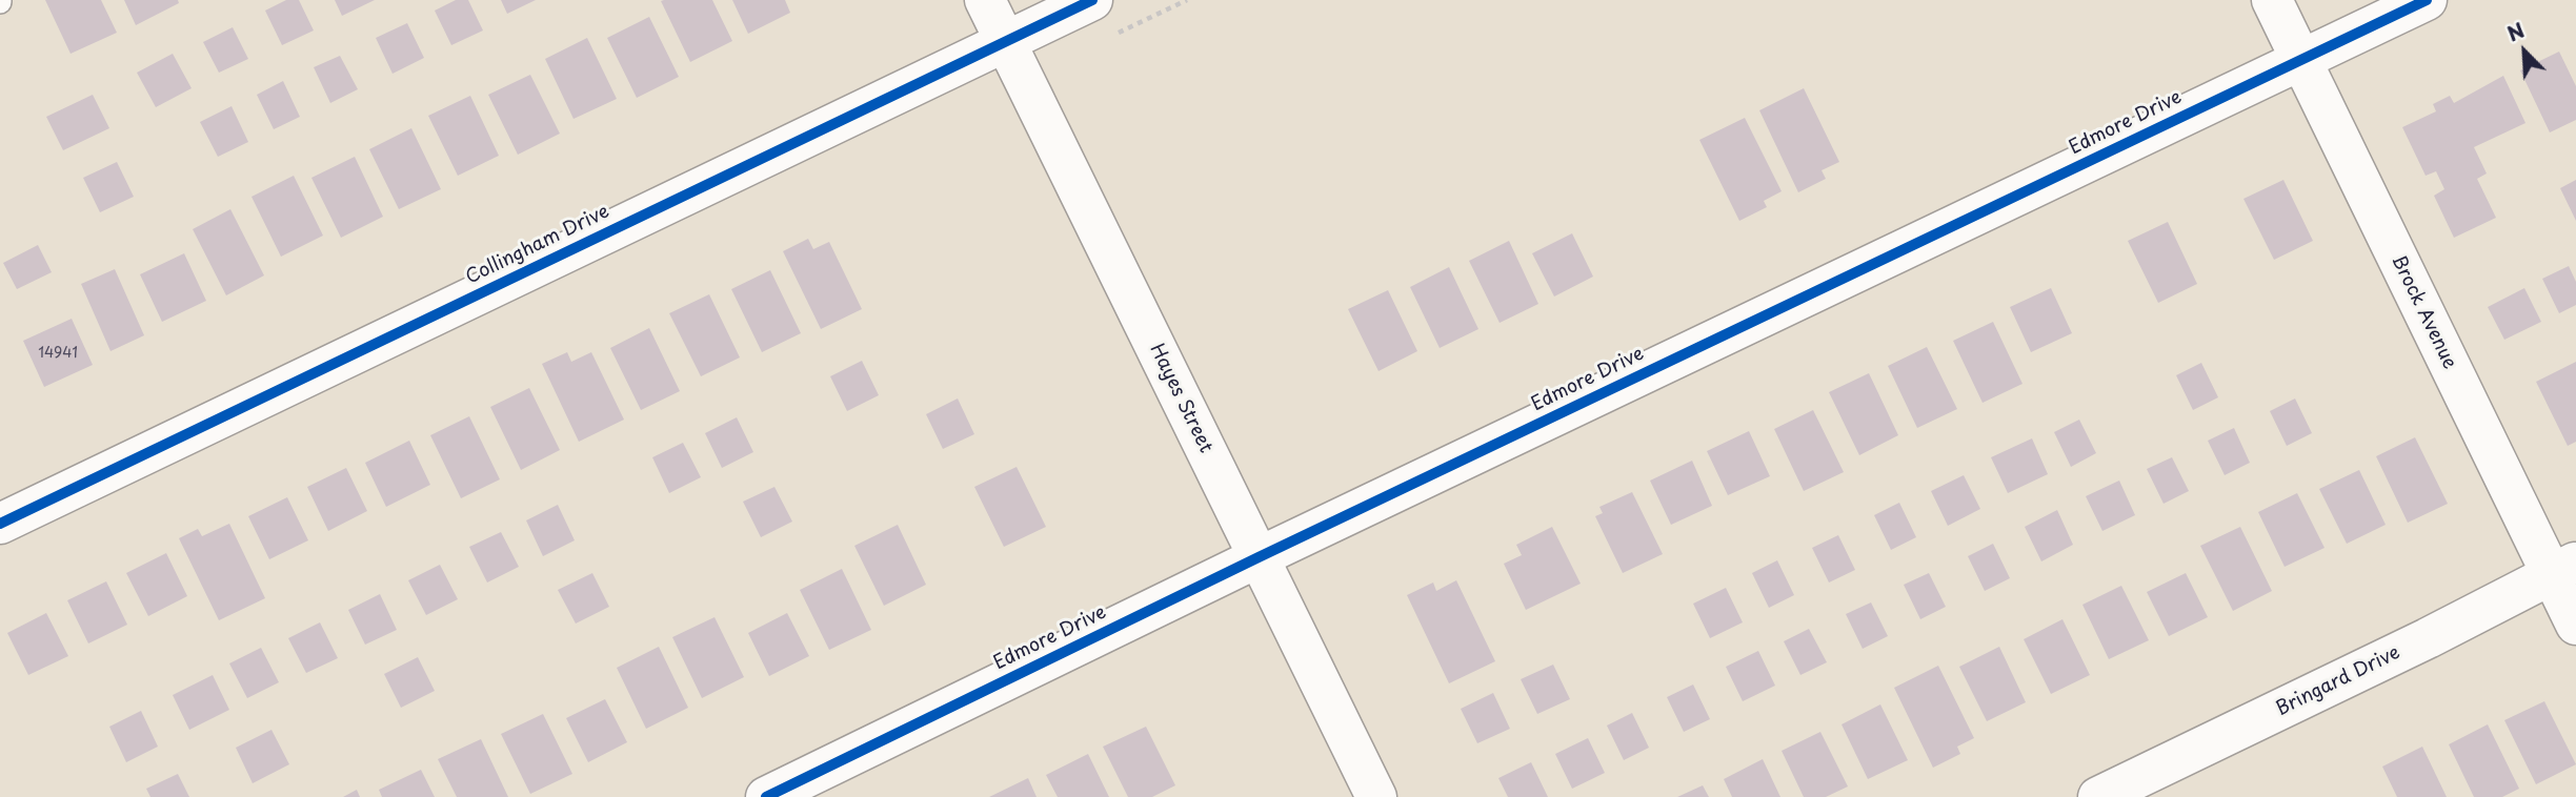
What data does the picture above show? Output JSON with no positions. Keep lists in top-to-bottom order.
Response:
{
  "streets": {
    "street": [
      "Edmore Drive",
      "Collingham Drive",
      "Brock Avenue",
      "Hayes Street",
      "Bringard Drive"
    ]
  },
  "crossings": [
    ["Edmore Drive", "Brock Avenue"],
    ["Edmore Drive", "Hayes Street"],
    ["Collingham Drive", "Hayes Street"],
    ["Brock Avenue", "Bringard Drive"]
  ],
  "house_numbers": ["14941"],
  "north": "top left"
}
